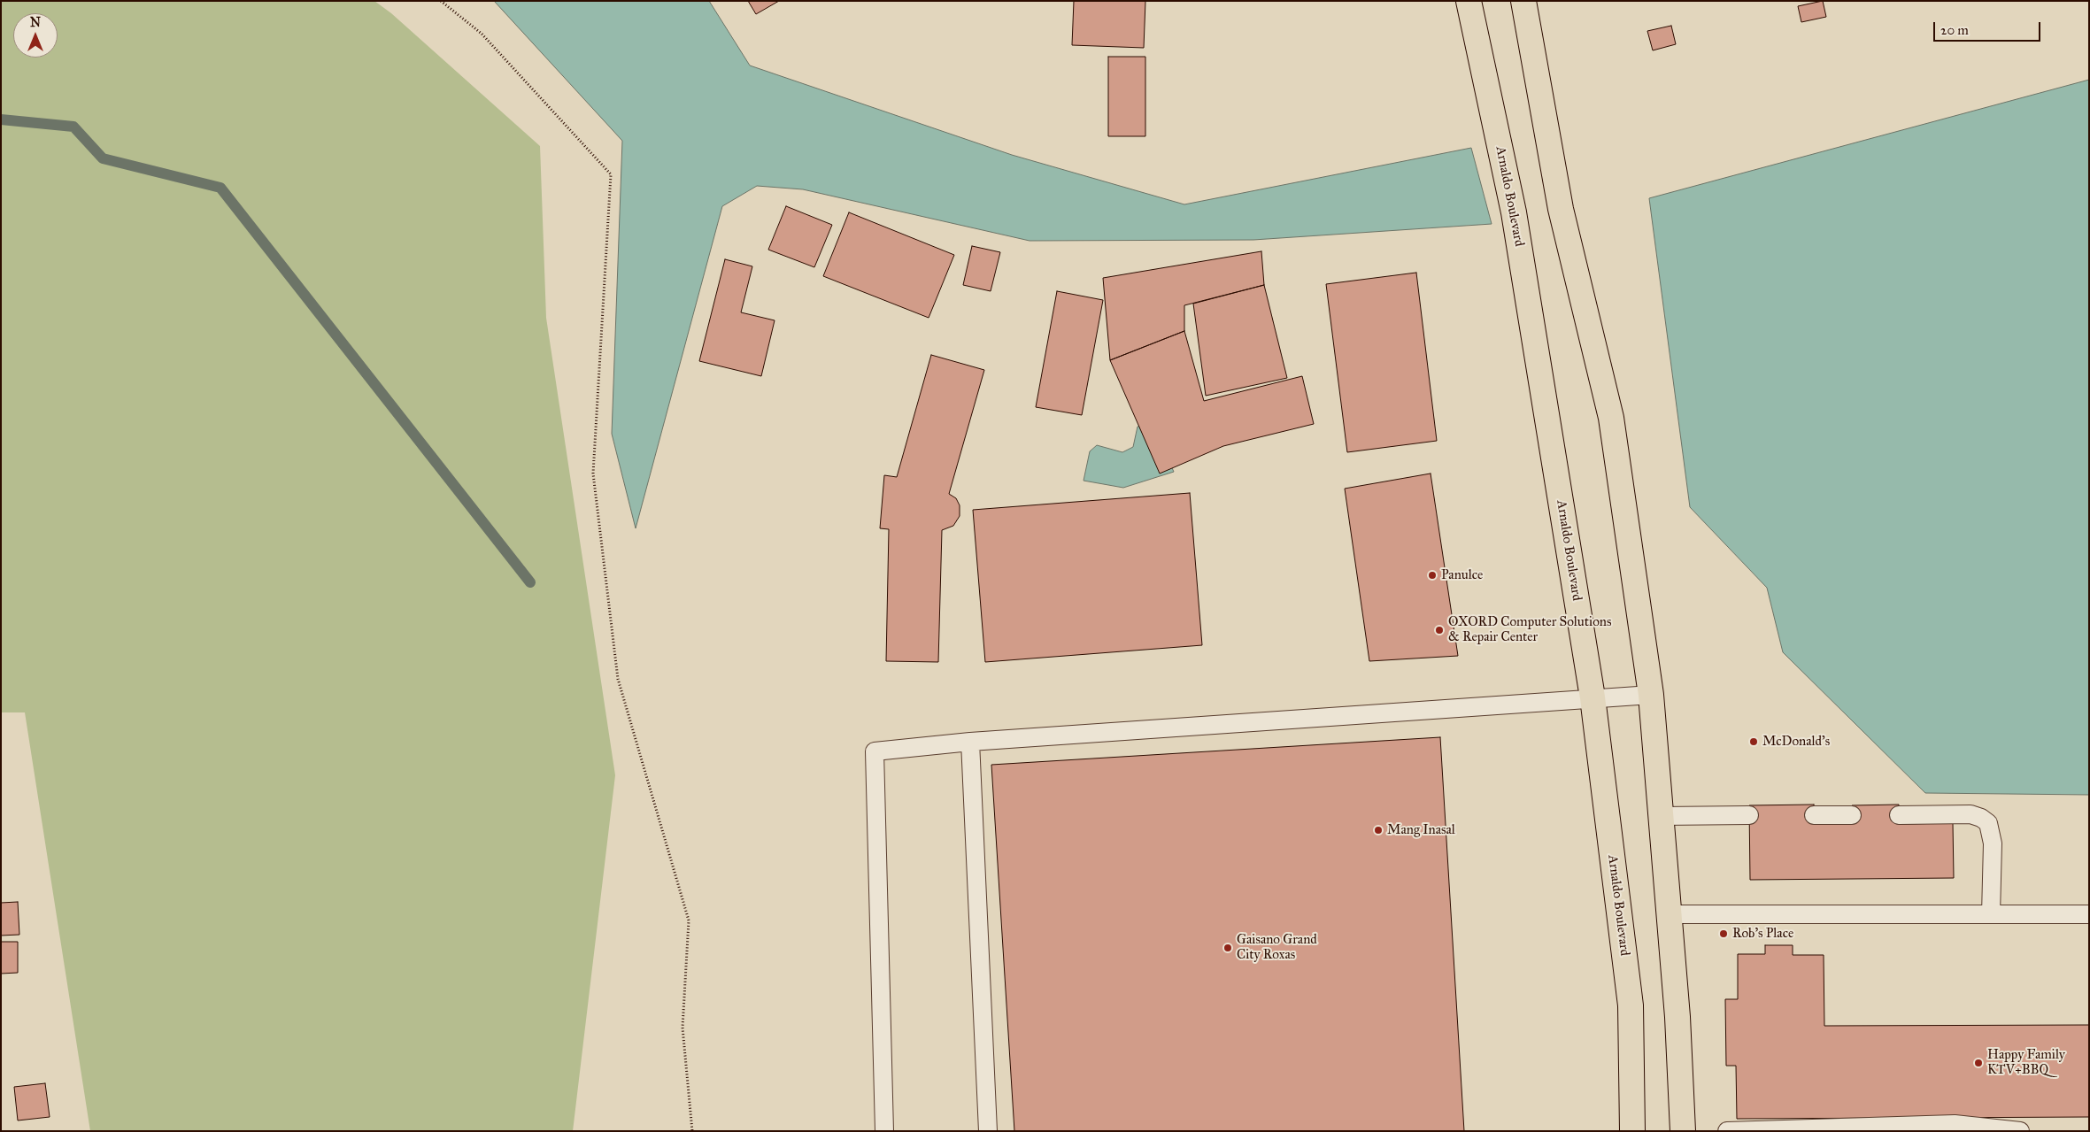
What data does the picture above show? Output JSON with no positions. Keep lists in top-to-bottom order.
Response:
{
  "streets": {
    "highway": ["Arnaldo Boulevard"]
  },
  "places": [
    "Panulce",
    "OXORD Computer Solutions & Repair Center",
    "McDonald's",
    "Mang Inasal",
    "Rob's Place",
    "Gaisano Grand City Roxas",
    "Happy Family KTV+BBQ"
  ],
  "scale_bar": "20 m",
  "north": "top"
}
